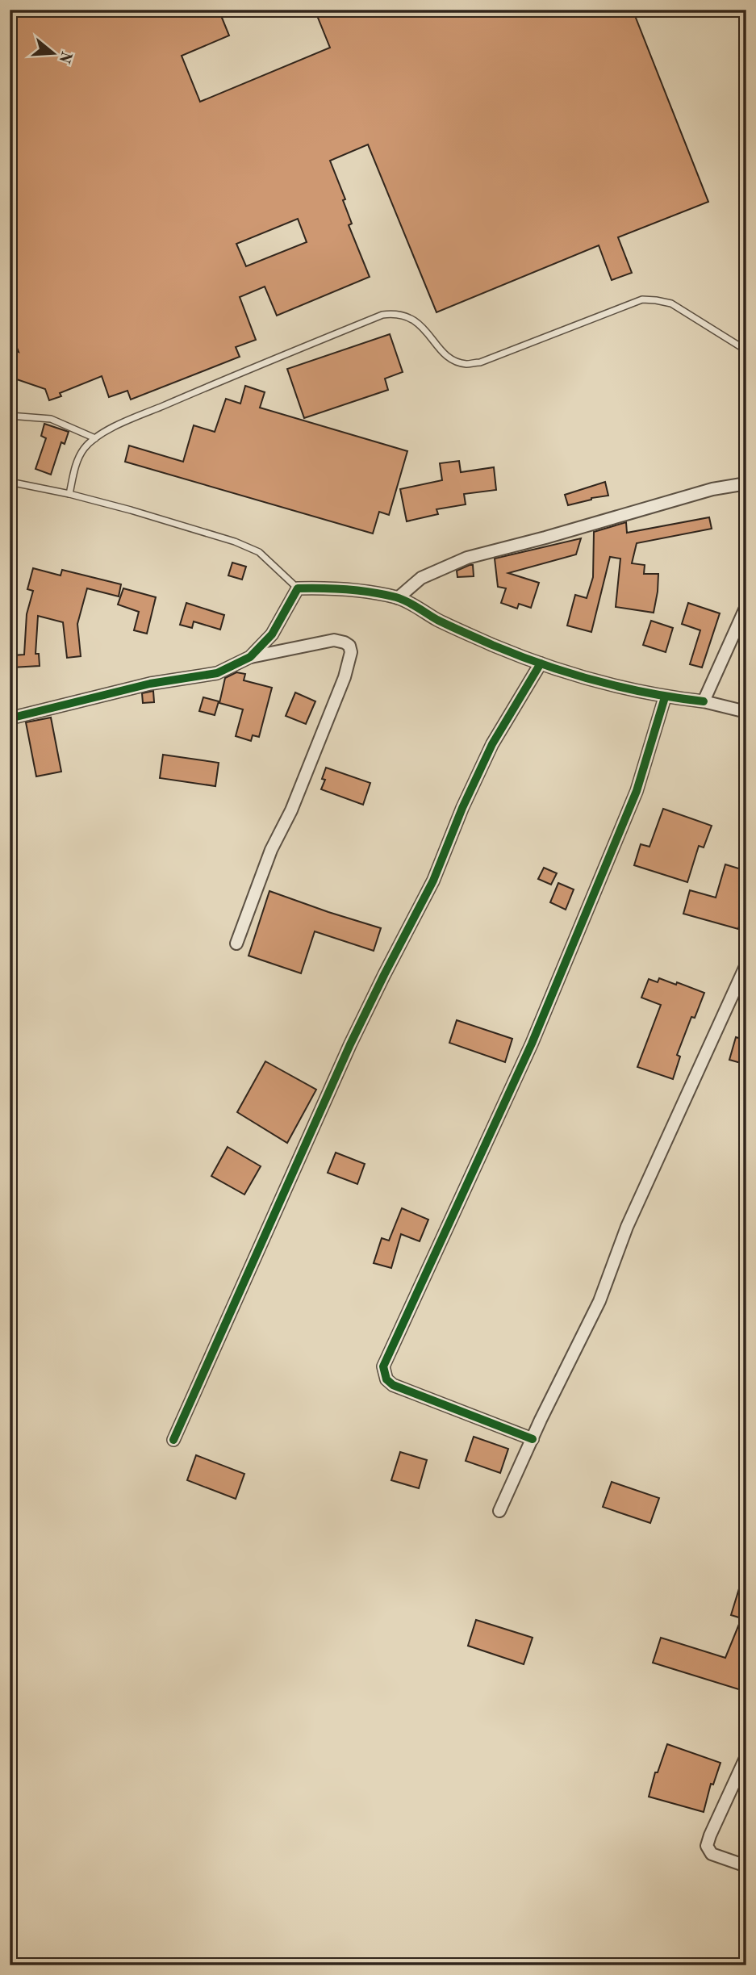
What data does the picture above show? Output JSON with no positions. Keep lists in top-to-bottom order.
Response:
{
  "north": "right"
}
